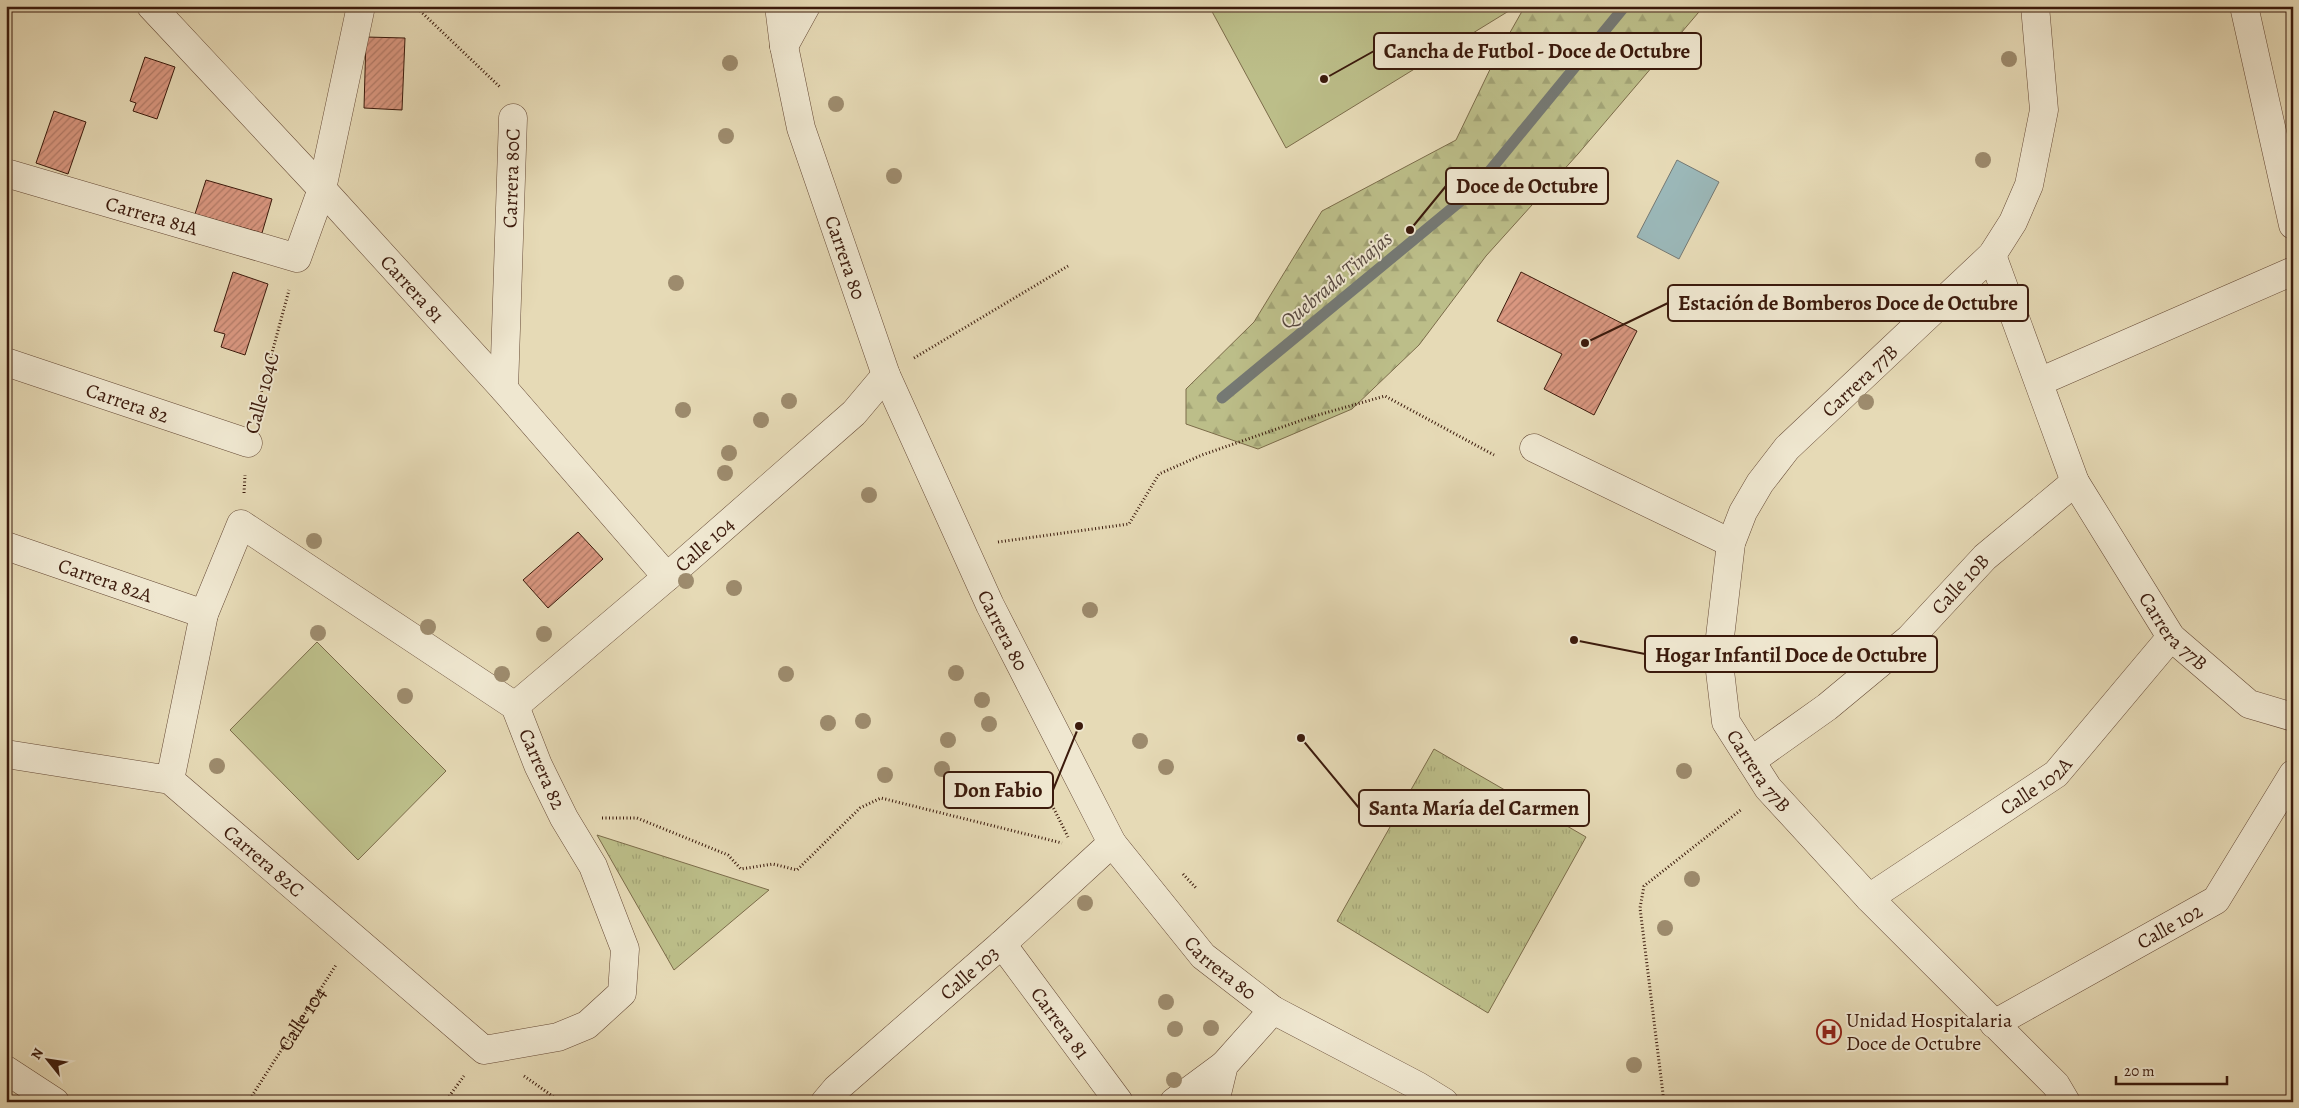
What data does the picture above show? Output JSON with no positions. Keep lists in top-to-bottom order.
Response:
{
  "streets": {
    "street": [
      "Carrera 80C",
      "Carrera 81A",
      "Carrera 80",
      "Carrera 81",
      "Carrera 77B",
      "Carrera 82",
      "Calle 104",
      "Carrera 82A",
      "Calle 10B",
      "Calle 102A",
      "Carrera 82C",
      "Calle 102",
      "Calle 103"
    ],
    "path": ["Calle 104C"]
  },
  "crossings": [
    ["Carrera 80C", "Carrera 81"],
    ["Carrera 81A", "Calle 104C"],
    ["Carrera 80", "Calle 104"],
    ["Carrera 80", "Calle 103"],
    ["Carrera 81", "Calle 104"],
    ["Carrera 81", "Calle 103"],
    ["Carrera 77B", "Calle 10B"],
    ["Carrera 77B", "Calle 102A"],
    ["Carrera 77B", "Calle 102"],
    ["Calle 104C", "Carrera 82"],
    ["Carrera 82", "Calle 104"],
    ["Carrera 82", "Carrera 82C"],
    ["Calle 104", "Carrera 82C"]
  ],
  "water": ["Quebrada Tinajas"],
  "places": {
    "other": [
      "Cancha de Futbol - Doce de Octubre",
      "Doce de Octubre",
      "Estación de Bomberos Doce de Octubre",
      "Hogar Infantil Doce de Octubre",
      "Don Fabio",
      "Santa María del Carmen"
    ],
    "hospital": ["Unidad Hospitalaria Doce de Octubre"]
  },
  "scale_bar": "20 m",
  "north": "top left"
}
